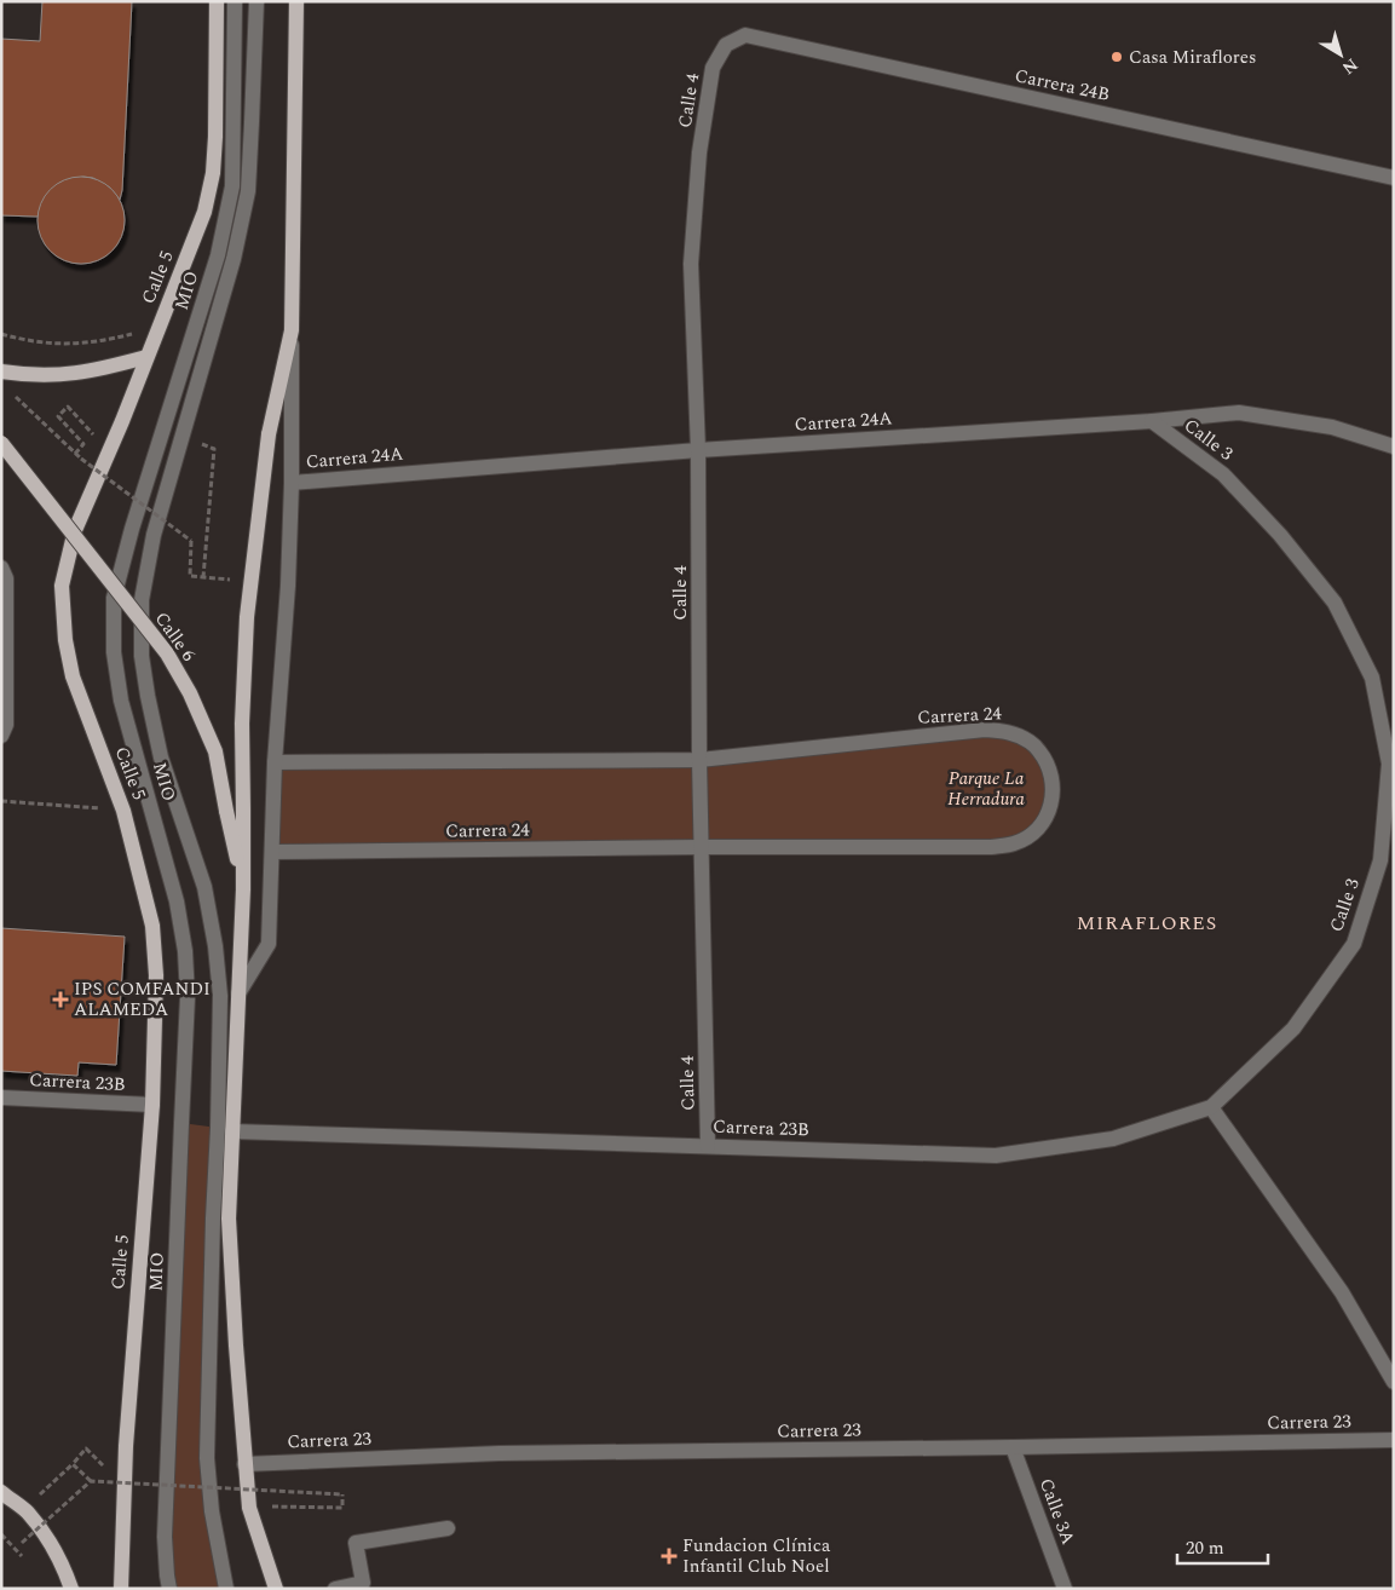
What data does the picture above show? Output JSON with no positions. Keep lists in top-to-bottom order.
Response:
{
  "streets": {
    "main road": ["Calle 5", "Calle 6"],
    "street": [
      "Carrera 24B",
      "Calle 4",
      "MIO",
      "Carrera 24A",
      "Calle 3",
      "Carrera 24",
      "Carrera 23B",
      "Carrera 23",
      "Calle 3A"
    ]
  },
  "crossings": [
    ["Carrera 24B", "Calle 4"],
    ["Calle 4", "Carrera 24A"],
    ["Calle 4", "Carrera 24"],
    ["Calle 4", "Carrera 23B"],
    ["Calle 5", "Carrera 23B"],
    ["Carrera 24A", "Calle 3"],
    ["Calle 3", "Carrera 23B"],
    ["Carrera 23", "Calle 3A"]
  ],
  "districts": ["MIRAFLORES"],
  "parks": ["Parque La Herradura"],
  "places": {
    "other": ["Casa Miraflores"],
    "health": ["IPS COMFANDI ALAMEDA", "Fundacion Clínica Infantil Club Noel"]
  },
  "scale_bar": "20 m",
  "north": "bottom right"
}
